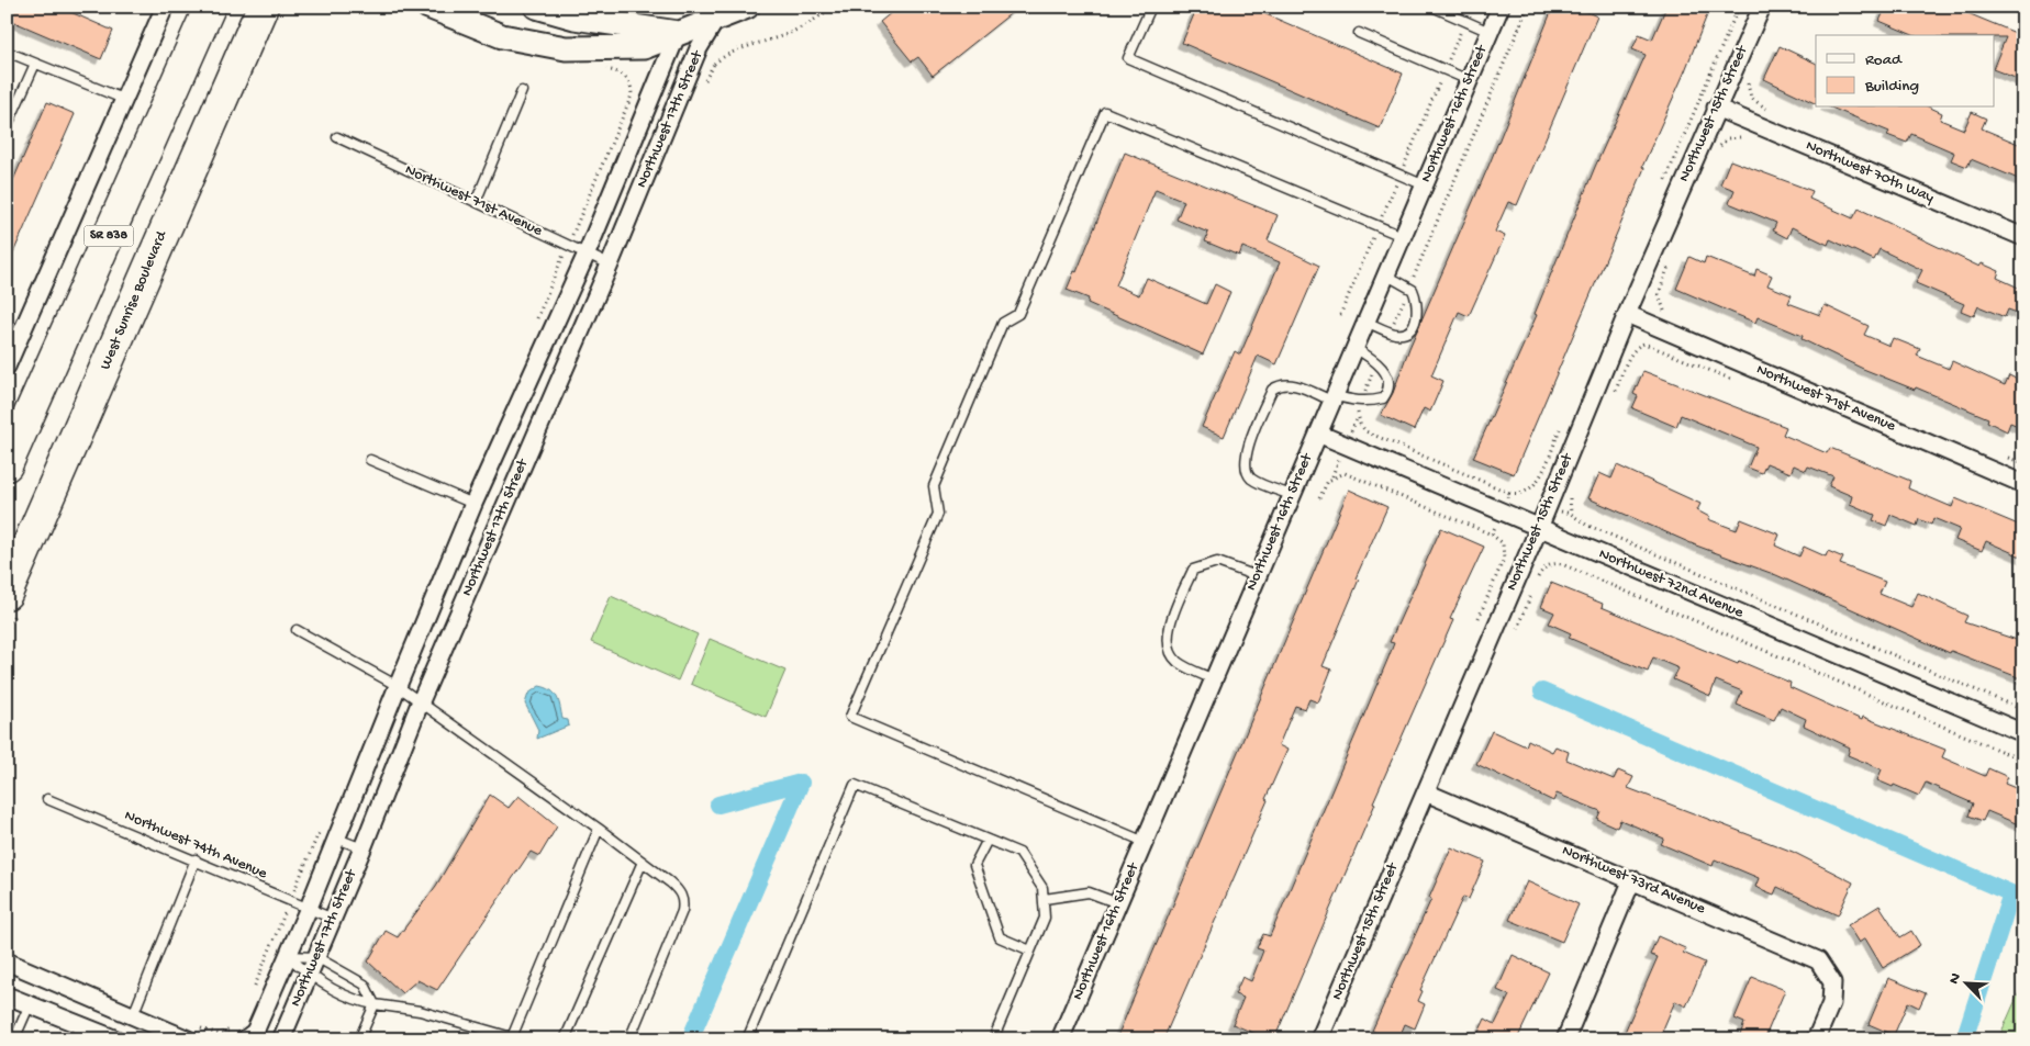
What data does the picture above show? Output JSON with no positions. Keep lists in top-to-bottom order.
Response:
{
  "streets": {
    "highway": ["SR 838", "West Sunrise Boulevard"],
    "street": [
      "Northwest 16th Street",
      "Northwest 15th Street",
      "Northwest 17th Street",
      "Northwest 70th Way",
      "Northwest 71st Avenue",
      "Northwest 72nd Avenue",
      "Northwest 73rd Avenue"
    ],
    "lane": ["Northwest 74th Avenue"]
  },
  "crossings": [
    ["Northwest 16th Street", "Northwest 72nd Avenue"],
    ["Northwest 15th Street", "Northwest 70th Way"],
    ["Northwest 15th Street", "Northwest 71st Avenue"],
    ["Northwest 15th Street", "Northwest 72nd Avenue"],
    ["Northwest 15th Street", "Northwest 73rd Avenue"],
    ["Northwest 17th Street", "Northwest 71st Avenue"],
    ["Northwest 17th Street", "Northwest 74th Avenue"]
  ],
  "legend": ["Road", "Building"],
  "north": "top left"
}
